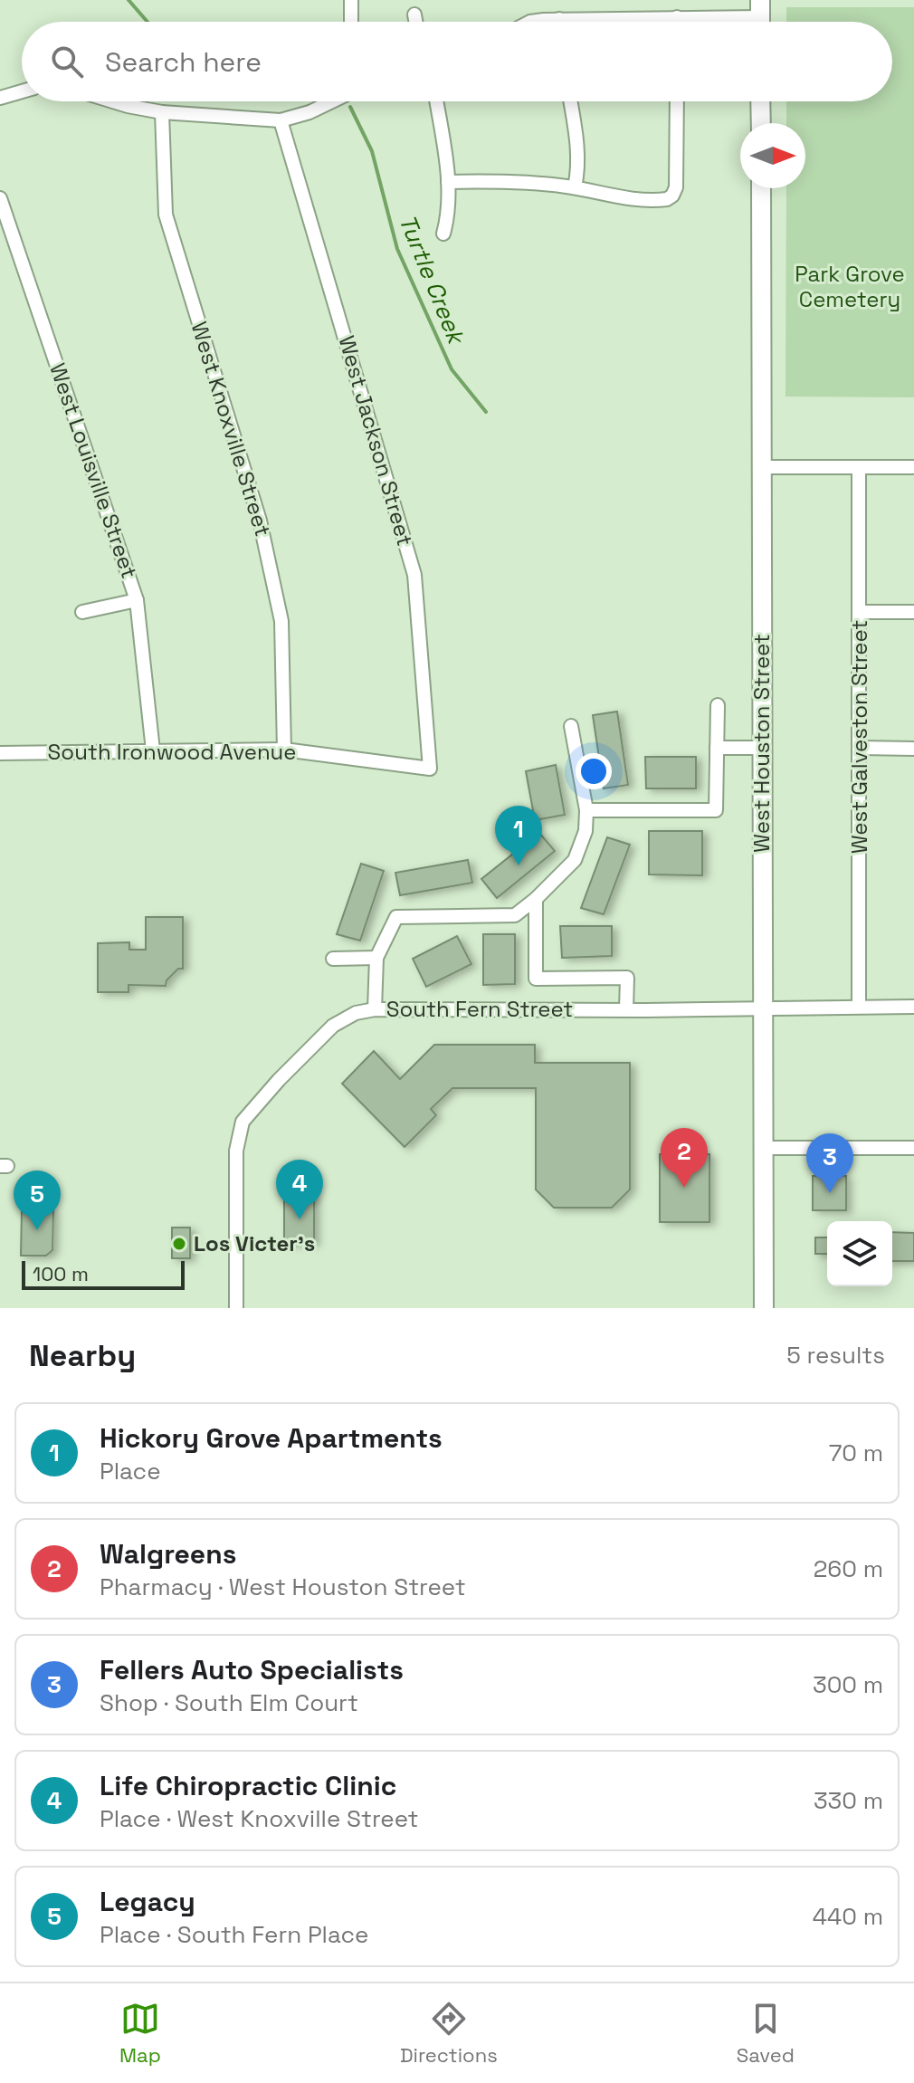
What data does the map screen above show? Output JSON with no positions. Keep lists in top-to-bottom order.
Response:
{
  "streets": {
    "main road": ["West Houston Street"],
    "street": [
      "West Knoxville Street",
      "West Jackson Street",
      "West Louisville Street",
      "West Galveston Street",
      "South Ironwood Avenue",
      "South Fern Street"
    ]
  },
  "crossings": [
    ["West Knoxville Street", "South Ironwood Avenue"],
    ["West Jackson Street", "South Ironwood Avenue"],
    ["West Louisville Street", "South Ironwood Avenue"],
    ["West Galveston Street", "South Fern Street"],
    ["West Houston Street", "South Fern Street"]
  ],
  "water": ["Turtle Creek"],
  "parks": ["Park Grove Cemetery"],
  "places": ["Los Victer's"],
  "scale_bar": "100 m",
  "north": "right",
  "page": {
    "search": "Search here",
    "pins": [
      "1",
      "2",
      "3",
      "4",
      "5"
    ],
    "scale": "100 m",
    "heading": ["Nearby", "5 results"],
    "list": [
      {
        "mark": "1",
        "name": "Hickory Grove Apartments",
        "note": "Place",
        "value": "70 m"
      },
      {
        "mark": "2",
        "name": "Walgreens",
        "note": "Pharmacy · West Houston Street",
        "value": "260 m"
      },
      {
        "mark": "3",
        "name": "Fellers Auto Specialists",
        "note": "Shop · South Elm Court",
        "value": "300 m"
      },
      {
        "mark": "4",
        "name": "Life Chiropractic Clinic",
        "note": "Place · West Knoxville Street",
        "value": "330 m"
      },
      {
        "mark": "5",
        "name": "Legacy",
        "note": "Place · South Fern Place",
        "value": "440 m"
      }
    ],
    "nav": ["Map", "Directions", "Saved"]
  }
}
